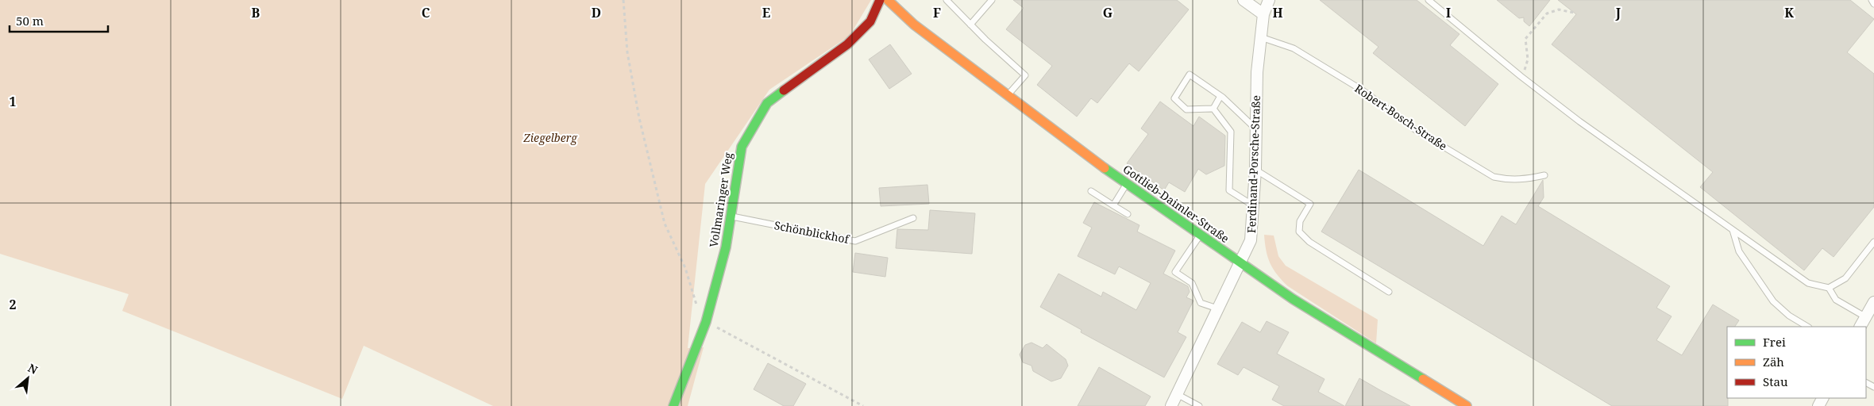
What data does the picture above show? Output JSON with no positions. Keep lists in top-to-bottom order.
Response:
{
  "streets": {
    "street": ["Ferdinand-Porsche-Straße", "Vollmaringer Weg", "Gottlieb-Daimler-Straße"],
    "lane": ["Robert-Bosch-Straße", "Schönblickhof"]
  },
  "crossings": [
    ["Robert-Bosch-Straße", "Ferdinand-Porsche-Straße"],
    ["Ferdinand-Porsche-Straße", "Gottlieb-Daimler-Straße"],
    ["Vollmaringer Weg", "Schönblickhof"]
  ],
  "parks": ["Ziegelberg"],
  "legend": ["Frei", "Zäh", "Stau"],
  "scale_bar": "50 m",
  "north": "top right",
  "grid": {
    "columns": [
      "B",
      "C",
      "D",
      "E",
      "F",
      "G",
      "H",
      "I",
      "J",
      "K"
    ],
    "rows": ["1", "2"]
  }
}
